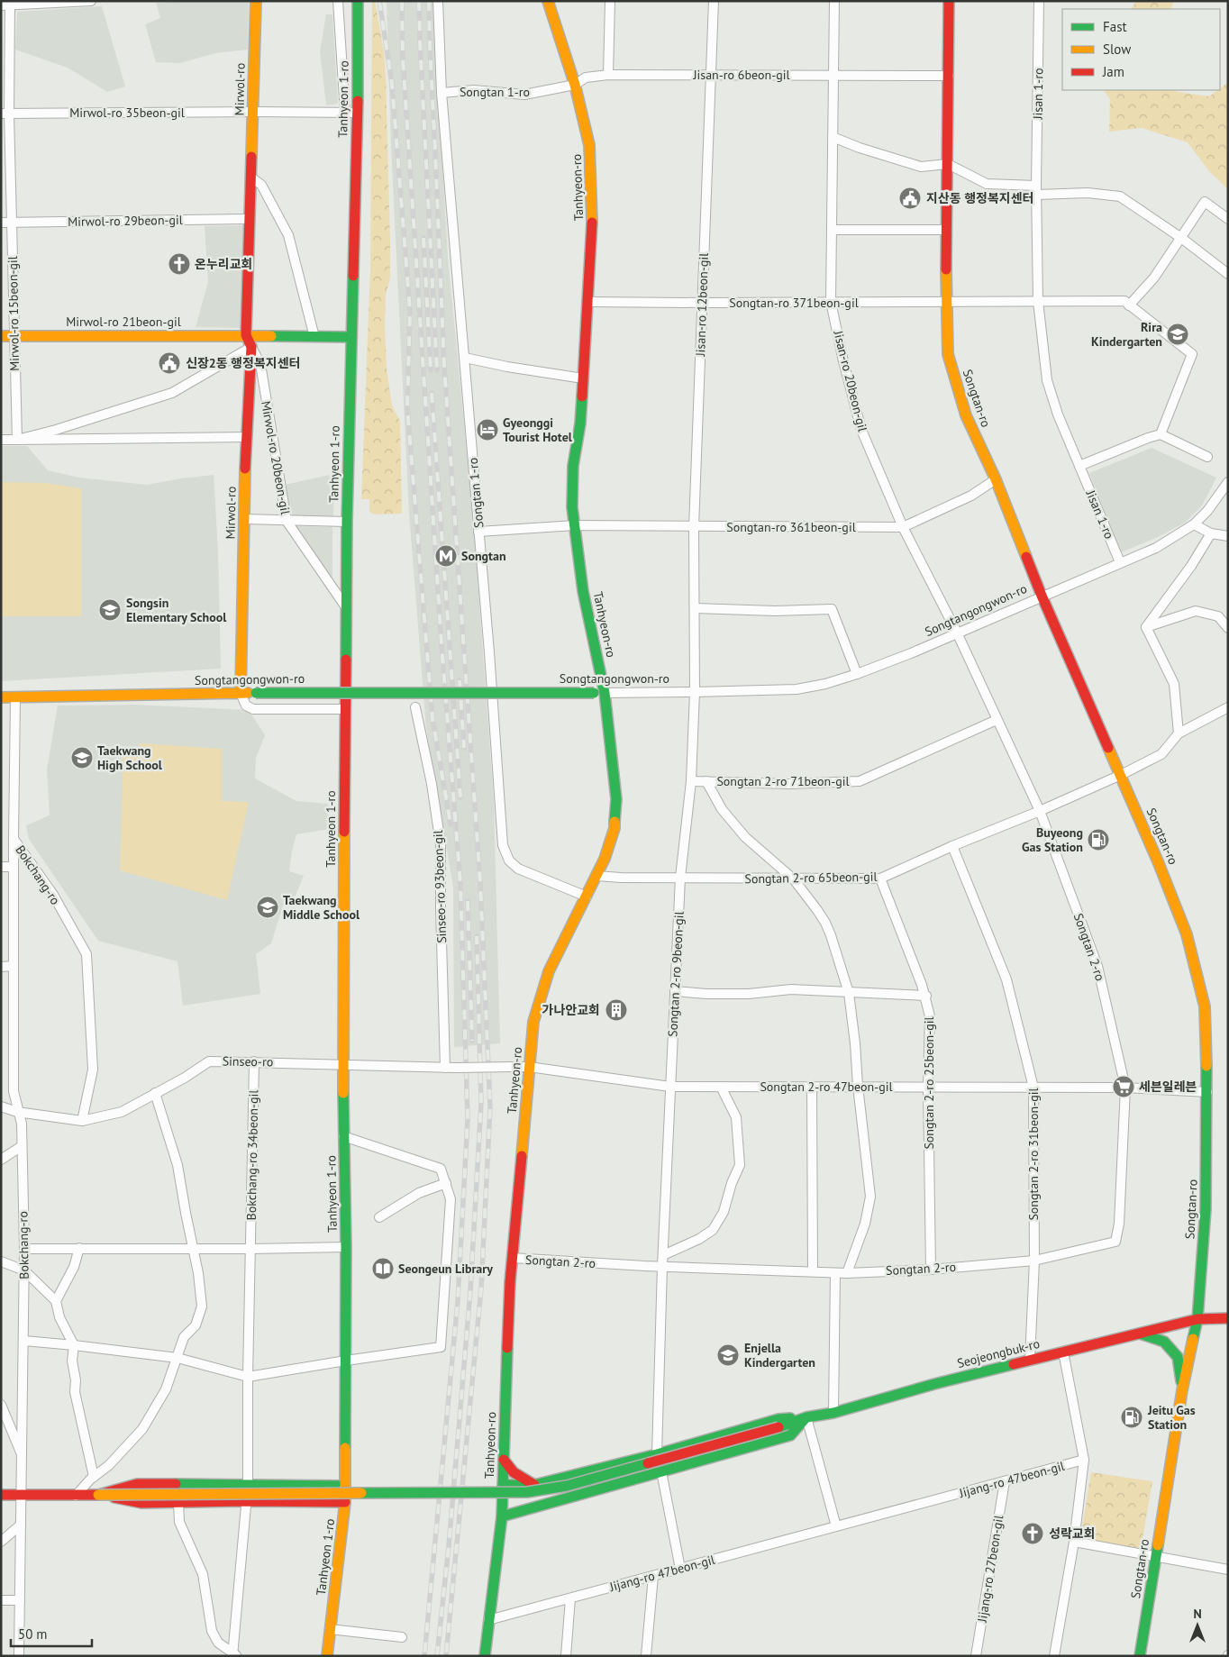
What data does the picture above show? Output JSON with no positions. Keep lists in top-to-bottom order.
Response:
{
  "streets": {
    "street": [
      "Jisan-ro 6beon-gil",
      "Mirwol-ro",
      "Songtan 1-ro",
      "Jisan 1-ro",
      "Tanhyeon 1-ro",
      "Mirwol-ro 35beon-gil",
      "Tanhyeon-ro",
      "Mirwol-ro 29beon-gil",
      "Songtan-ro 371beon-gil",
      "Jisan-ro 12beon-gil",
      "Mirwol-ro 15beon-gil",
      "Mirwol-ro 21beon-gil",
      "Jisan-ro 20beon-gil",
      "Songtan-ro",
      "Mirwol-ro 20beon-gil",
      "Songtan-ro 361beon-gil",
      "Songtangongwon-ro",
      "Songtan 2-ro 71beon-gil",
      "Bokchang-ro",
      "Songtan 2-ro 65beon-gil",
      "Sinseo-ro 93beon-gil",
      "Songtan 2-ro",
      "Songtan 2-ro 9beon-gil",
      "Sinseo-ro",
      "Songtan 2-ro 25beon-gil",
      "Songtan 2-ro 47beon-gil",
      "Songtan 2-ro 31beon-gil",
      "Bokchang-ro 34beon-gil",
      "Seojeongbuk-ro",
      "Jijang-ro 47beon-gil",
      "Jijang-ro 27beon-gil"
    ]
  },
  "crossings": [
    ["Jisan-ro 6beon-gil", "Songtan 1-ro"],
    ["Jisan-ro 6beon-gil", "Tanhyeon-ro"],
    ["Jisan-ro 6beon-gil", "Jisan-ro 12beon-gil"],
    ["Jisan-ro 6beon-gil", "Jisan-ro 20beon-gil"],
    ["Jisan-ro 6beon-gil", "Songtan-ro"],
    ["Mirwol-ro", "Mirwol-ro 35beon-gil"],
    ["Mirwol-ro", "Mirwol-ro 29beon-gil"],
    ["Mirwol-ro", "Mirwol-ro 21beon-gil"],
    ["Mirwol-ro", "Mirwol-ro 20beon-gil"],
    ["Mirwol-ro", "Songtangongwon-ro"],
    ["Songtan 1-ro", "Tanhyeon-ro"],
    ["Jisan 1-ro", "Songtangongwon-ro"],
    ["Tanhyeon 1-ro", "Mirwol-ro 35beon-gil"],
    ["Tanhyeon 1-ro", "Mirwol-ro 20beon-gil"],
    ["Tanhyeon 1-ro", "Sinseo-ro"],
    ["Mirwol-ro 35beon-gil", "Mirwol-ro 15beon-gil"],
    ["Tanhyeon-ro", "Songtan-ro 371beon-gil"],
    ["Tanhyeon-ro", "Songtan-ro 361beon-gil"],
    ["Tanhyeon-ro", "Songtangongwon-ro"],
    ["Tanhyeon-ro", "Songtan 2-ro 65beon-gil"],
    ["Tanhyeon-ro", "Songtan 2-ro"],
    ["Tanhyeon-ro", "Sinseo-ro"],
    ["Tanhyeon-ro", "Songtan 2-ro 47beon-gil"],
    ["Tanhyeon-ro", "Jijang-ro 47beon-gil"],
    ["Mirwol-ro 29beon-gil", "Mirwol-ro 15beon-gil"],
    ["Songtan-ro 371beon-gil", "Jisan-ro 12beon-gil"],
    ["Songtan-ro 371beon-gil", "Jisan-ro 20beon-gil"],
    ["Songtan-ro 371beon-gil", "Songtan-ro"],
    ["Jisan-ro 12beon-gil", "Songtan-ro 361beon-gil"],
    ["Jisan-ro 12beon-gil", "Songtangongwon-ro"],
    ["Jisan-ro 12beon-gil", "Songtan 2-ro 9beon-gil"],
    ["Mirwol-ro 15beon-gil", "Mirwol-ro 21beon-gil"],
    ["Jisan-ro 20beon-gil", "Songtan-ro 361beon-gil"],
    ["Jisan-ro 20beon-gil", "Songtangongwon-ro"],
    ["Jisan-ro 20beon-gil", "Songtan 2-ro"],
    ["Songtan-ro", "Songtan-ro 361beon-gil"],
    ["Songtan-ro", "Songtangongwon-ro"],
    ["Songtan-ro", "Seojeongbuk-ro"],
    ["Songtangongwon-ro", "Bokchang-ro"],
    ["Songtangongwon-ro", "Songtan 2-ro"],
    ["Songtangongwon-ro", "Songtan 2-ro 9beon-gil"],
    ["Songtan 2-ro 71beon-gil", "Songtan 2-ro"],
    ["Songtan 2-ro 71beon-gil", "Songtan 2-ro 9beon-gil"],
    ["Bokchang-ro", "Sinseo-ro"],
    ["Songtan 2-ro 65beon-gil", "Songtan 2-ro"],
    ["Songtan 2-ro 65beon-gil", "Songtan 2-ro 9beon-gil"],
    ["Songtan 2-ro 65beon-gil", "Songtan 2-ro 25beon-gil"],
    ["Songtan 2-ro 65beon-gil", "Songtan 2-ro 31beon-gil"],
    ["Sinseo-ro 93beon-gil", "Sinseo-ro"],
    ["Songtan 2-ro", "Songtan 2-ro 9beon-gil"],
    ["Songtan 2-ro", "Songtan 2-ro 25beon-gil"],
    ["Songtan 2-ro", "Songtan 2-ro 47beon-gil"],
    ["Songtan 2-ro", "Songtan 2-ro 31beon-gil"],
    ["Songtan 2-ro 9beon-gil", "Songtan 2-ro 47beon-gil"],
    ["Sinseo-ro", "Songtan 2-ro 47beon-gil"],
    ["Sinseo-ro", "Bokchang-ro 34beon-gil"],
    ["Songtan 2-ro 25beon-gil", "Songtan 2-ro 47beon-gil"],
    ["Songtan 2-ro 47beon-gil", "Songtan 2-ro 31beon-gil"],
    ["Jijang-ro 47beon-gil", "Jijang-ro 27beon-gil"]
  ],
  "places": {
    "public building": ["지산동 행정복지센터", "신장2동 행정복지센터"],
    "church": ["온누리교회", "성락교회"],
    "school or university": [
      "Rira Kindergarten",
      "Songsin Elementary School",
      "Taekwang High School",
      "Taekwang Middle School",
      "Enjella Kindergarten"
    ],
    "hotel": ["Gyeonggi Tourist Hotel"],
    "metro station": ["Songtan"],
    "fuel station": ["Buyeong Gas Station", "Jeitu Gas Station"],
    "building": ["가나안교회"],
    "supermarket": ["세븐일레븐"],
    "library": ["Seongeun Library"]
  },
  "legend": ["Fast", "Slow", "Jam"],
  "scale_bar": "50 m",
  "north": "top"
}
